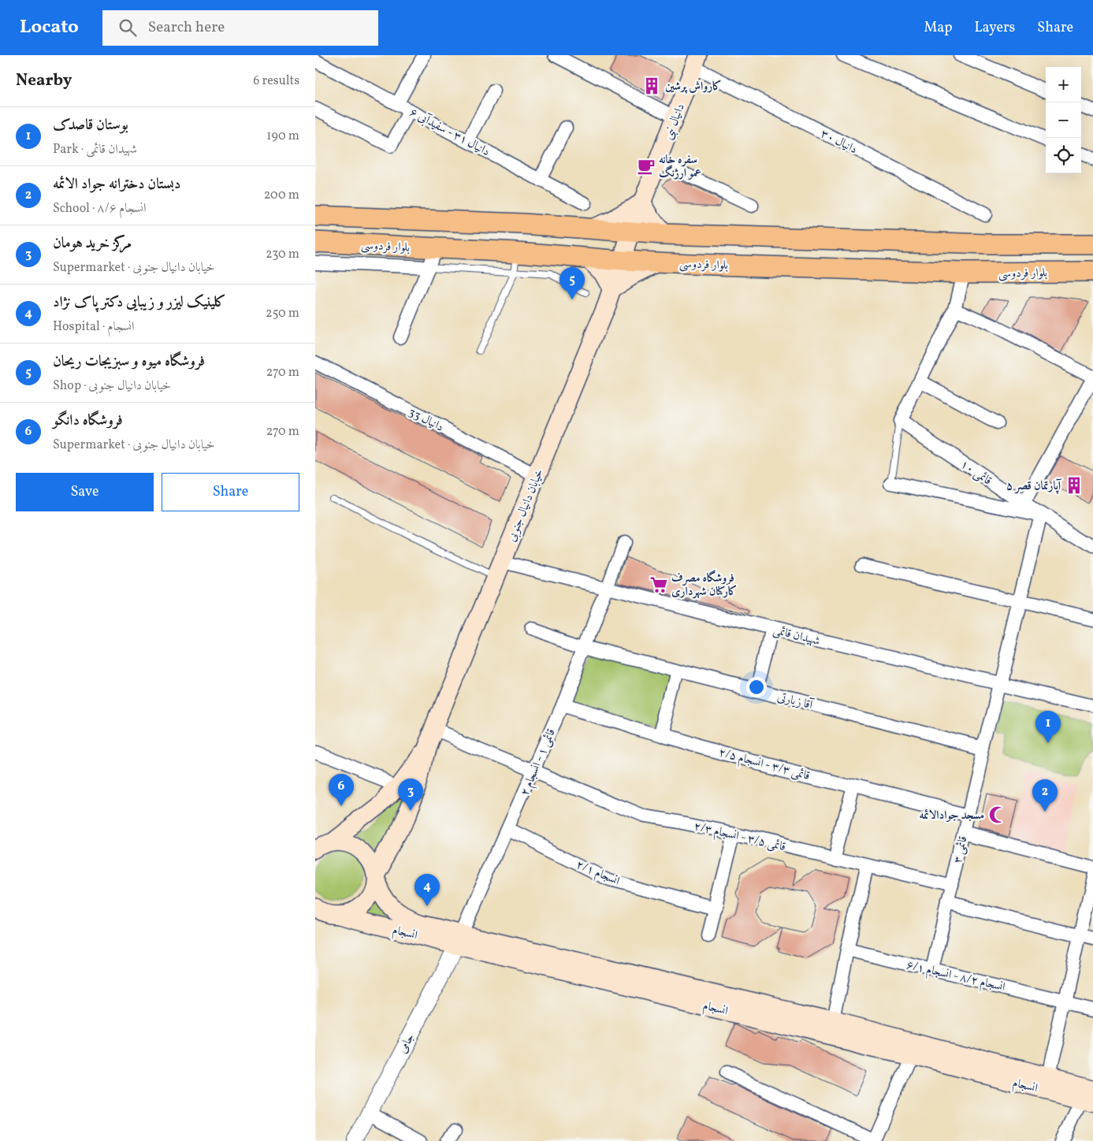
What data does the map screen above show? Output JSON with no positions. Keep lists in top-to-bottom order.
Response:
{
  "streets": {
    "main road": [
      "دانیال نبی",
      "بلوار فردوسی",
      "خیابان دانیال جنوبی",
      "انسجام"
    ],
    "street": [
      "دانیال ۳۱ - سفیدآبی ۶",
      "دانیال ۳۰",
      "دانیال 33",
      "قائمی ۱۰",
      "شهیدان قائمی",
      "آقا زیارتی",
      "قائمی ۱ - انسجام ۲",
      "قائمی ۳/۳ - انسجام ۲/۵",
      "قائمی ۳/۵ - انسجام ۲/۳",
      "قائمی ۳",
      "انسجام ۲/۱",
      "انسجام ۸/۲ - انسجام ۶/۱",
      "جامی"
    ]
  },
  "crossings": [
    ["دانیال نبی", "دانیال ۳۰"],
    ["دانیال نبی", "بلوار فردوسی"],
    ["دانیال نبی", "خیابان دانیال جنوبی"],
    ["بلوار فردوسی", "خیابان دانیال جنوبی"],
    ["دانیال 33", "خیابان دانیال جنوبی"],
    ["قائمی ۱۰", "قائمی ۳"],
    ["خیابان دانیال جنوبی", "شهیدان قائمی"],
    ["خیابان دانیال جنوبی", "قائمی ۳/۵ - انسجام ۲/۳"],
    ["خیابان دانیال جنوبی", "انسجام"],
    ["شهیدان قائمی", "قائمی ۱ - انسجام ۲"],
    ["شهیدان قائمی", "قائمی ۳"],
    ["آقا زیارتی", "قائمی ۱ - انسجام ۲"],
    ["آقا زیارتی", "قائمی ۳"],
    ["قائمی ۱ - انسجام ۲", "قائمی ۳/۳ - انسجام ۲/۵"],
    ["قائمی ۱ - انسجام ۲", "قائمی ۳/۵ - انسجام ۲/۳"],
    ["قائمی ۱ - انسجام ۲", "انسجام ۲/۱"],
    ["قائمی ۱ - انسجام ۲", "انسجام"],
    ["قائمی ۱ - انسجام ۲", "جامی"],
    ["قائمی ۳/۳ - انسجام ۲/۵", "قائمی ۳"],
    ["قائمی ۳/۵ - انسجام ۲/۳", "قائمی ۳"],
    ["قائمی ۳", "انسجام ۸/۲ - انسجام ۶/۱"],
    ["انسجام", "جامی"]
  ],
  "places": {
    "building": ["کارواش پرشین", "آپارتمان قصر ۵"],
    "cafe": ["سفره خانه عمو ارژنگ"],
    "supermarket": ["فروشگاه مصرف کارکنان شهرداری"],
    "mosque": ["مسجد جوادالائمه"]
  },
  "page": {
    "header": "Locato",
    "search": "Search here",
    "nav": ["Map", "Layers", "Share"],
    "heading": ["Nearby", "6 results"],
    "map_buttons": ["+", "−"],
    "list": [
      {
        "mark": "1",
        "name": "بوستان قاصدک",
        "note": "Park · شهیدان قائمی",
        "value": "190 m"
      },
      {
        "mark": "2",
        "name": "دبستان دخترانه جواد الائمه",
        "note": "School · انسجام ۸/۶",
        "value": "200 m"
      },
      {
        "mark": "3",
        "name": "مرکز خرید هومان",
        "note": "Supermarket · خیابان دانیال جنوبی",
        "value": "230 m"
      },
      {
        "mark": "4",
        "name": "کلینیک لیزر و زیبایی دکتر پاک نژاد",
        "note": "Hospital · انسجام",
        "value": "250 m"
      },
      {
        "mark": "5",
        "name": "فروشگاه میوه و سبزیجات ریحان",
        "note": "Shop · خیابان دانیال جنوبی",
        "value": "270 m"
      },
      {
        "mark": "6",
        "name": "فروشگاه دانگو",
        "note": "Supermarket · خیابان دانیال جنوبی",
        "value": "270 m"
      }
    ],
    "pins": [
      "5",
      "1",
      "6",
      "3",
      "2",
      "4"
    ],
    "buttons": ["Save", "Share"]
  }
}
